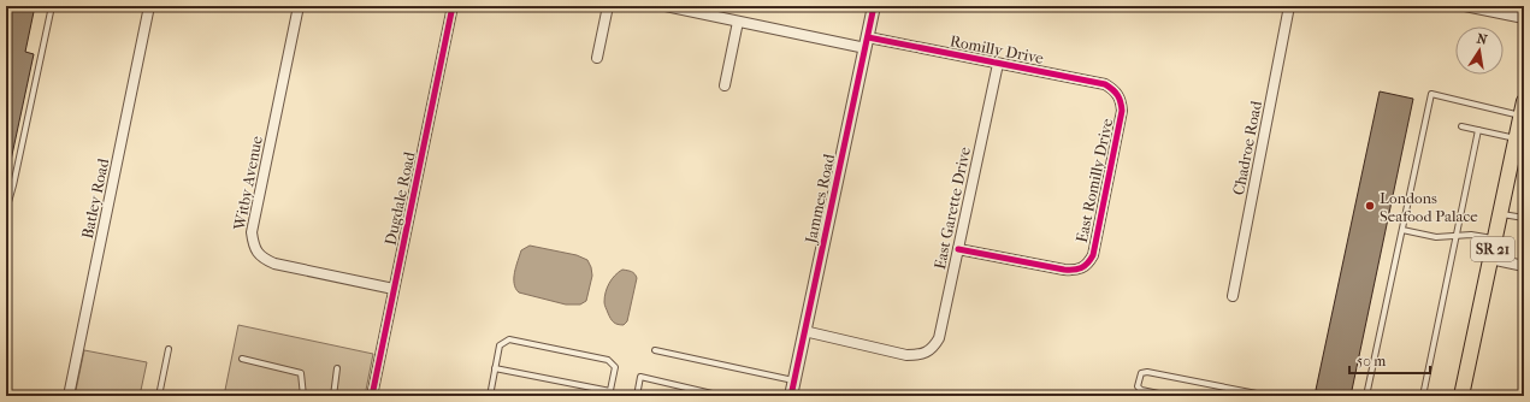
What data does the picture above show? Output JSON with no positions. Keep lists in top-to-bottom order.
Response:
{
  "streets": {
    "main road": ["SR 21"],
    "street": [
      "Romilly Drive",
      "Chadroe Road",
      "East Romilly Drive",
      "Witby Avenue",
      "Batley Road",
      "Dugdale Road",
      "Jammes Road",
      "East Garette Drive"
    ]
  },
  "crossings": [
    ["Romilly Drive", "East Romilly Drive"],
    ["Romilly Drive", "Jammes Road"],
    ["Romilly Drive", "East Garette Drive"],
    ["East Romilly Drive", "East Garette Drive"],
    ["Witby Avenue", "Dugdale Road"],
    ["Jammes Road", "East Garette Drive"]
  ],
  "places": ["Londons Seafood Palace"],
  "scale_bar": "50 m",
  "north": "top"
}
